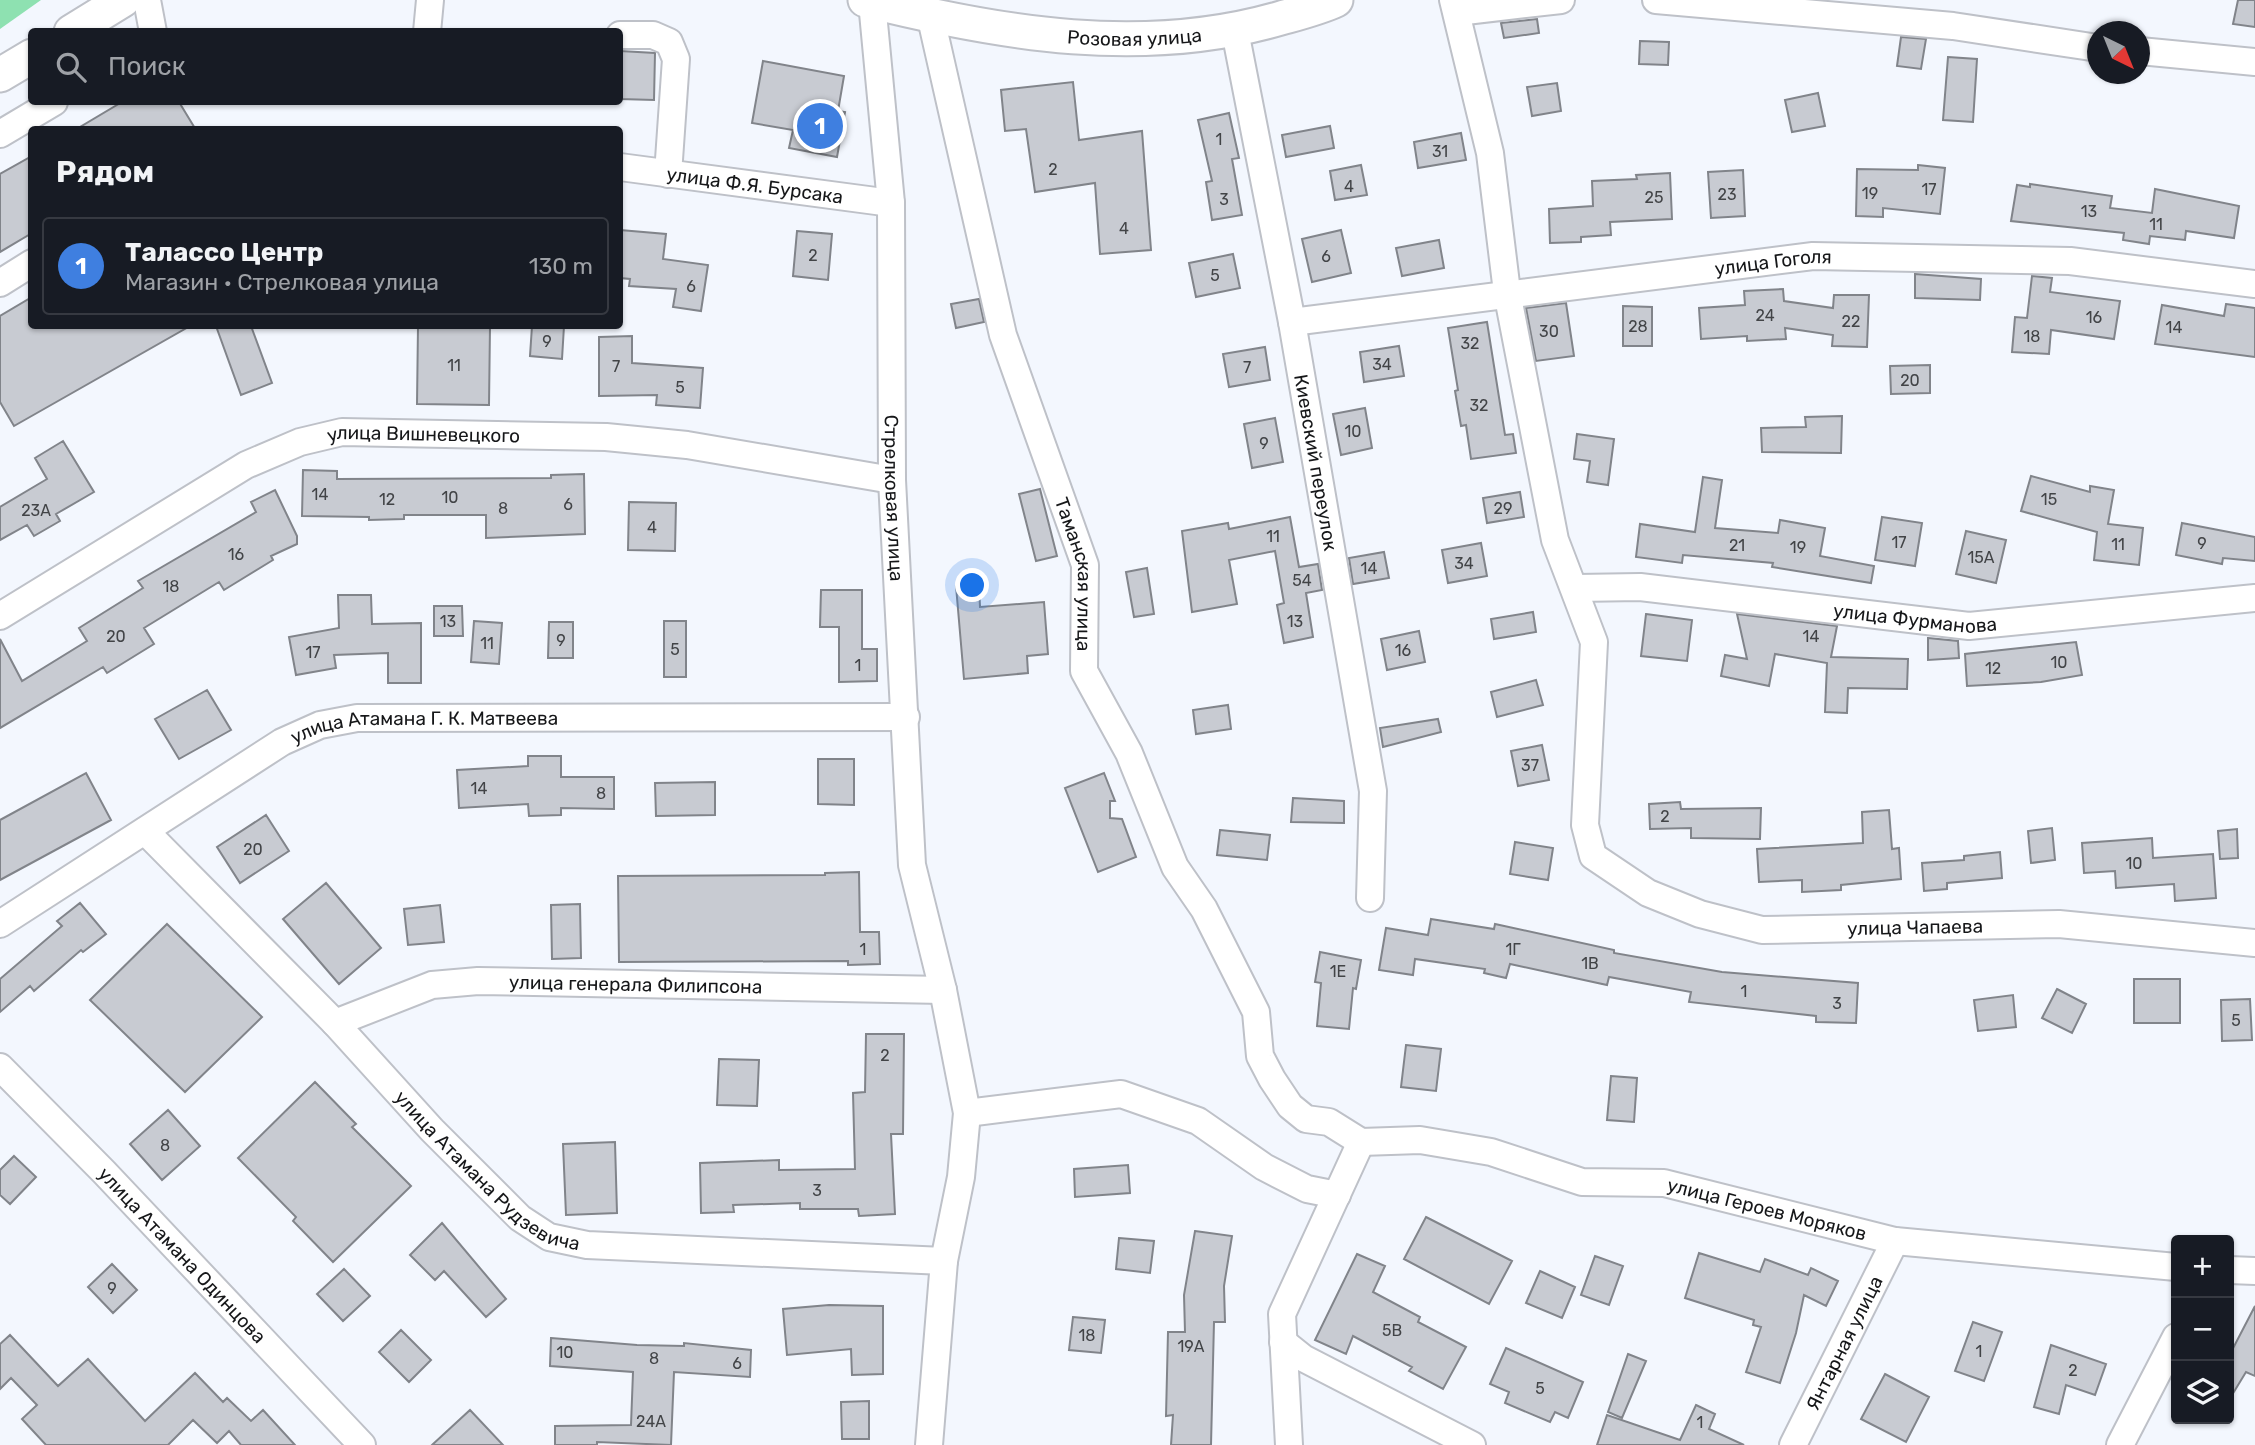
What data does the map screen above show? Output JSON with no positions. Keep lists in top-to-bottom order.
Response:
{
  "streets": {
    "main road": ["Розовая улица"],
    "street": [
      "улица Ф.Я. Бурсака",
      "улица Гоголя",
      "улица Вишневецкого",
      "Киевский переулок",
      "Стрелковая улица",
      "Таманская улица",
      "улица Фурманова",
      "улица Атамана Г. К. Матвеева",
      "улица Чапаева",
      "улица генерала Филипсона",
      "улица Атамана Рудзевича",
      "улица Героев Моряков",
      "улица Атамана Одинцова",
      "Янтарная улица"
    ]
  },
  "crossings": [
    ["Розовая улица", "Киевский переулок"],
    ["Розовая улица", "Стрелковая улица"],
    ["Розовая улица", "Таманская улица"],
    ["улица Ф.Я. Бурсака", "Стрелковая улица"],
    ["улица Гоголя", "Киевский переулок"],
    ["улица Вишневецкого", "Стрелковая улица"],
    ["Стрелковая улица", "улица Атамана Г. К. Матвеева"],
    ["Стрелковая улица", "улица генерала Филипсона"],
    ["Стрелковая улица", "улица Атамана Рудзевича"],
    ["Таманская улица", "улица Героев Моряков"],
    ["улица Фурманова", "улица Чапаева"],
    ["улица Атамана Г. К. Матвеева", "улица Атамана Рудзевича"],
    ["улица генерала Филипсона", "улица Атамана Рудзевича"],
    ["улица Героев Моряков", "Янтарная улица"]
  ],
  "house_numbers": [
    "1",
    "31",
    "2",
    "4",
    "17",
    "19",
    "23",
    "25",
    "3",
    "13",
    "11",
    "4",
    "2",
    "6",
    "5",
    "6",
    "24",
    "16",
    "22",
    "28",
    "14",
    "30",
    "18",
    "9",
    "32",
    "34",
    "11",
    "7",
    "7",
    "20",
    "5",
    "32",
    "10",
    "9",
    "14",
    "10",
    "12",
    "15",
    "6",
    "8",
    "29",
    "23А",
    "4",
    "11",
    "17",
    "9",
    "11",
    "21",
    "19",
    "16",
    "15А",
    "34",
    "14",
    "54",
    "18",
    "13",
    "13",
    "20",
    "14",
    "9",
    "11",
    "5",
    "16",
    "17",
    "10",
    "1",
    "12",
    "37",
    "14",
    "8",
    "2",
    "20",
    "10",
    "1",
    "1Г",
    "1В",
    "1Е",
    "1",
    "3",
    "5",
    "2",
    "8",
    "3",
    "9",
    "5В",
    "18",
    "19А",
    "1",
    "10",
    "8",
    "6",
    "2",
    "5",
    "24А",
    "1"
  ],
  "north": "bottom right",
  "page": {
    "search": "Поиск",
    "pins": "1",
    "heading": "Рядом",
    "list": [
      {
        "mark": "1",
        "name": "Талассо Центр",
        "note": "Магазин · Стрелковая улица",
        "value": "130 m"
      }
    ],
    "map_buttons": ["+", "−"]
  }
}
